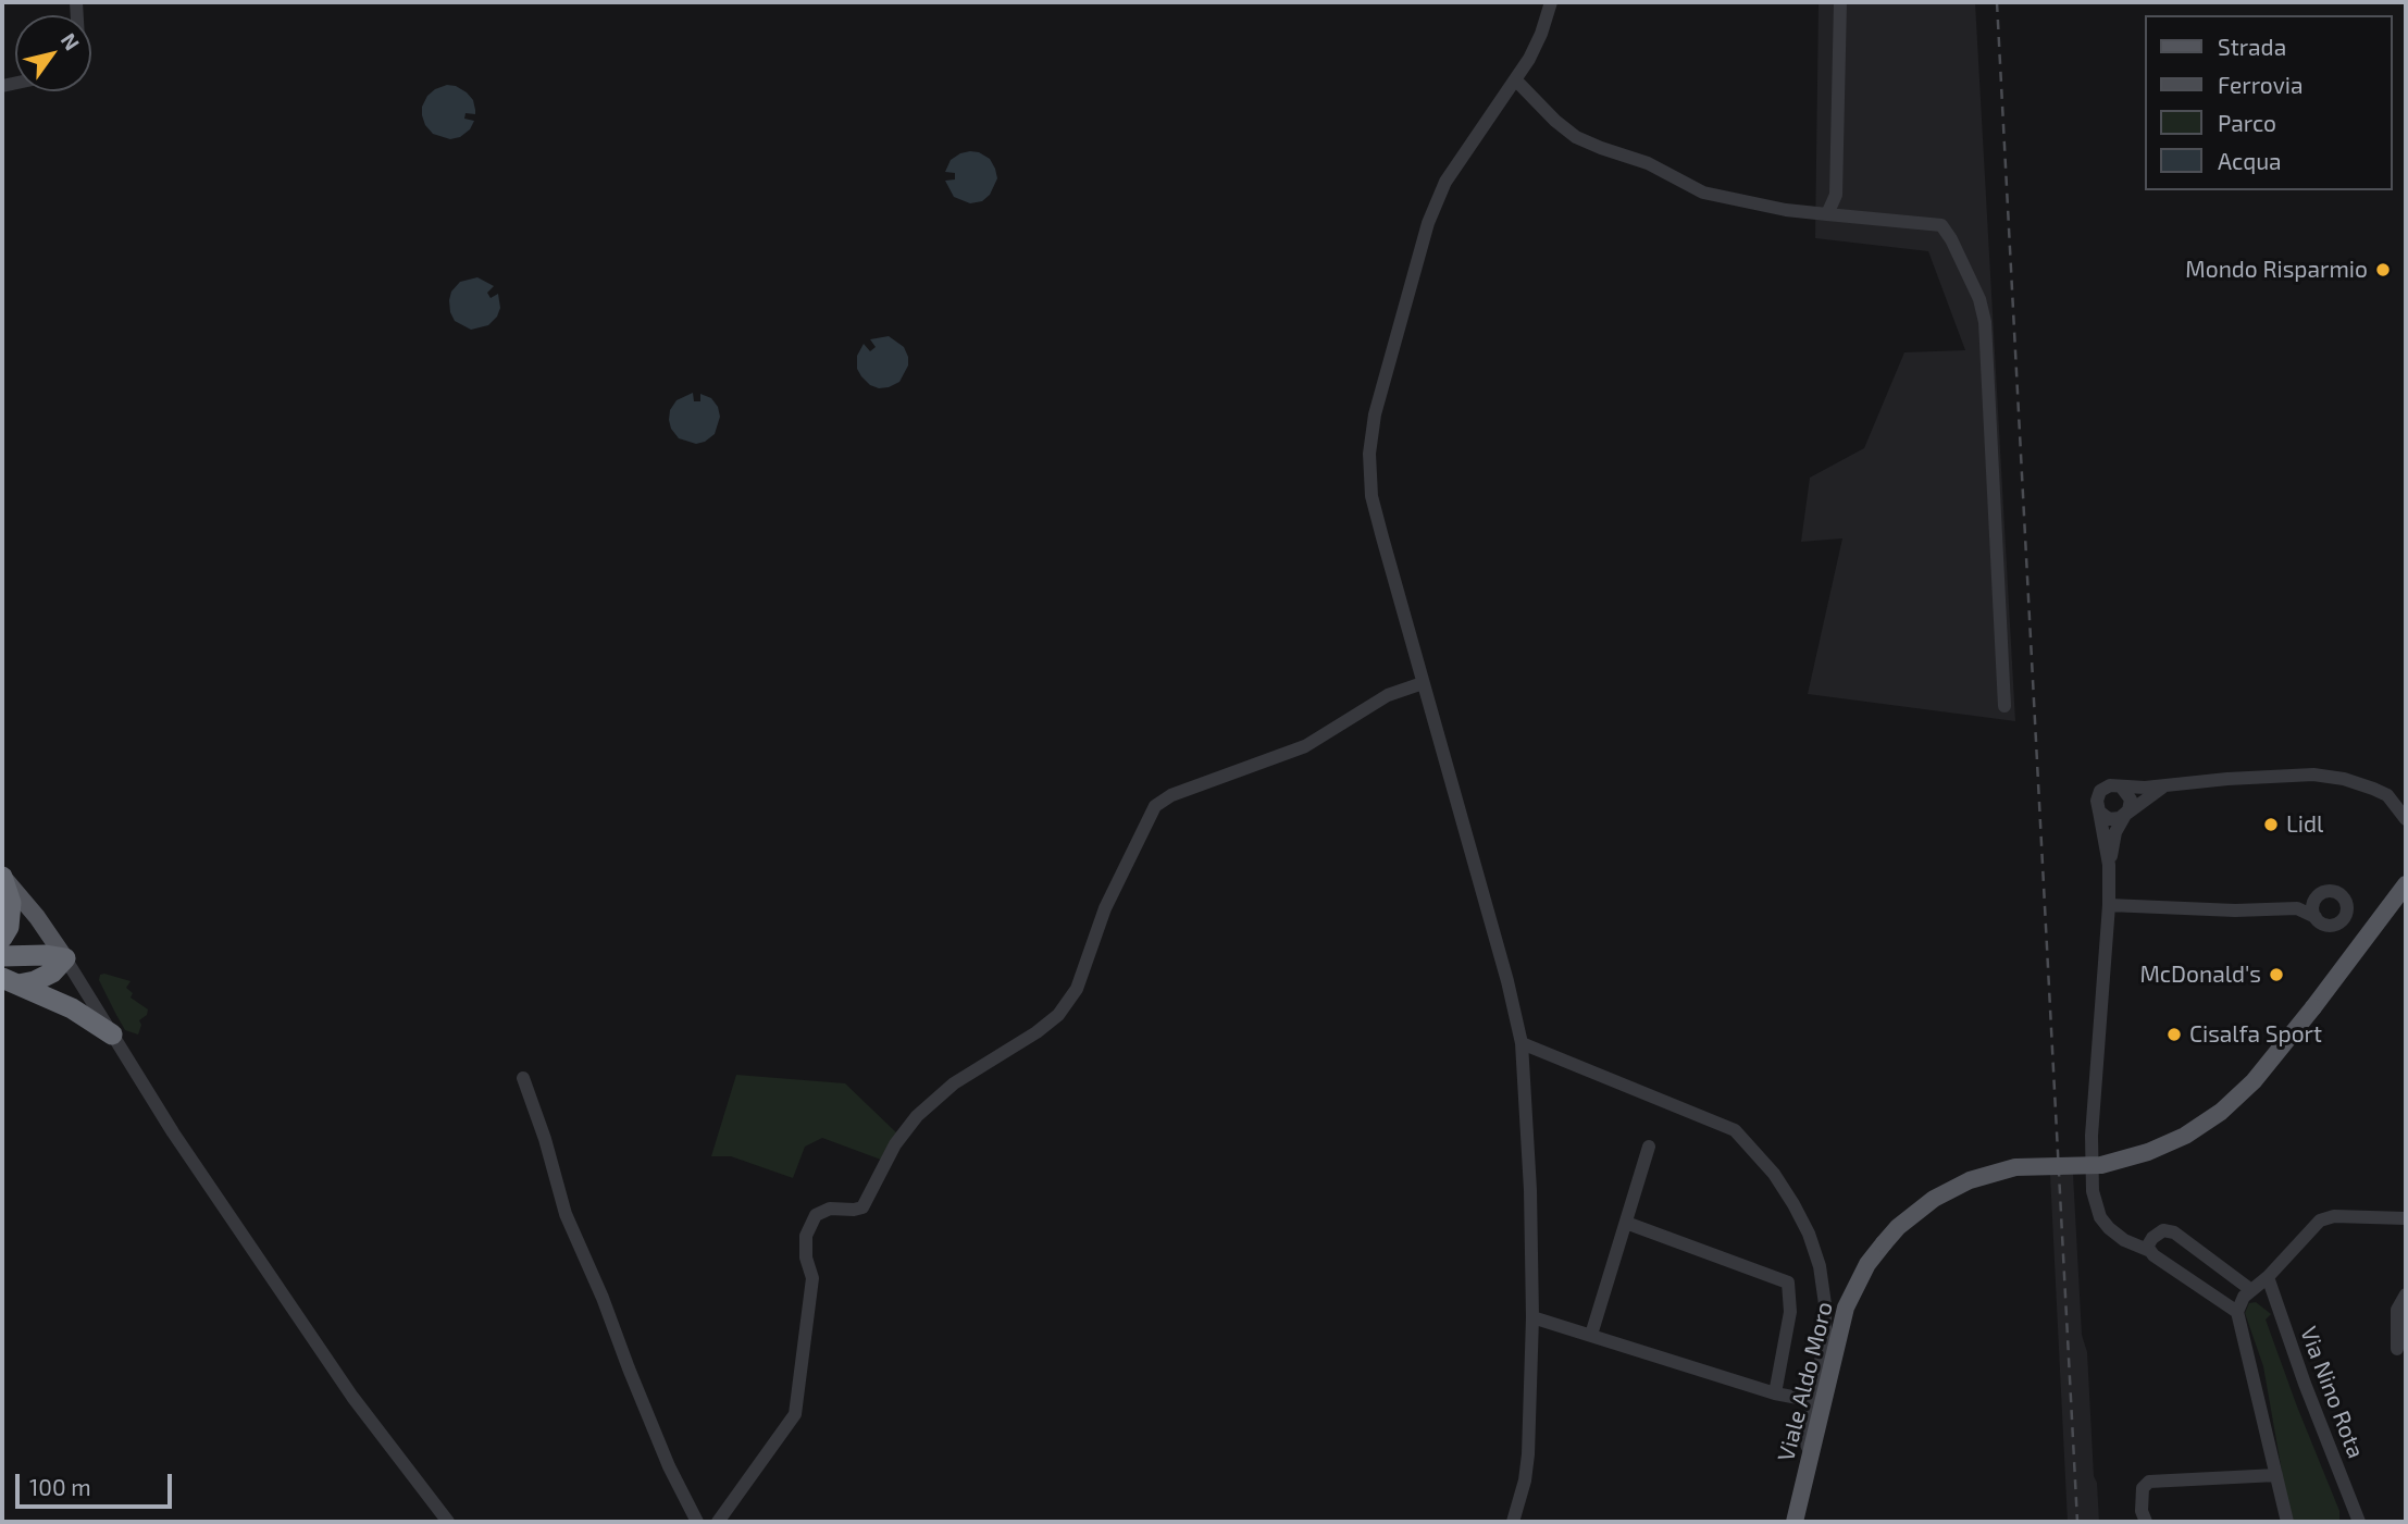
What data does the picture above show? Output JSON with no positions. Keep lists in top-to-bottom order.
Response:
{
  "streets": {
    "main road": ["Viale Aldo Moro"],
    "street": ["Via Nino Rota"]
  },
  "places": [
    "Mondo Risparmio",
    "Lidl",
    "McDonald's",
    "Cisalfa Sport"
  ],
  "legend": [
    "Strada",
    "Ferrovia",
    "Parco",
    "Acqua"
  ],
  "scale_bar": "100 m",
  "north": "top right"
}
